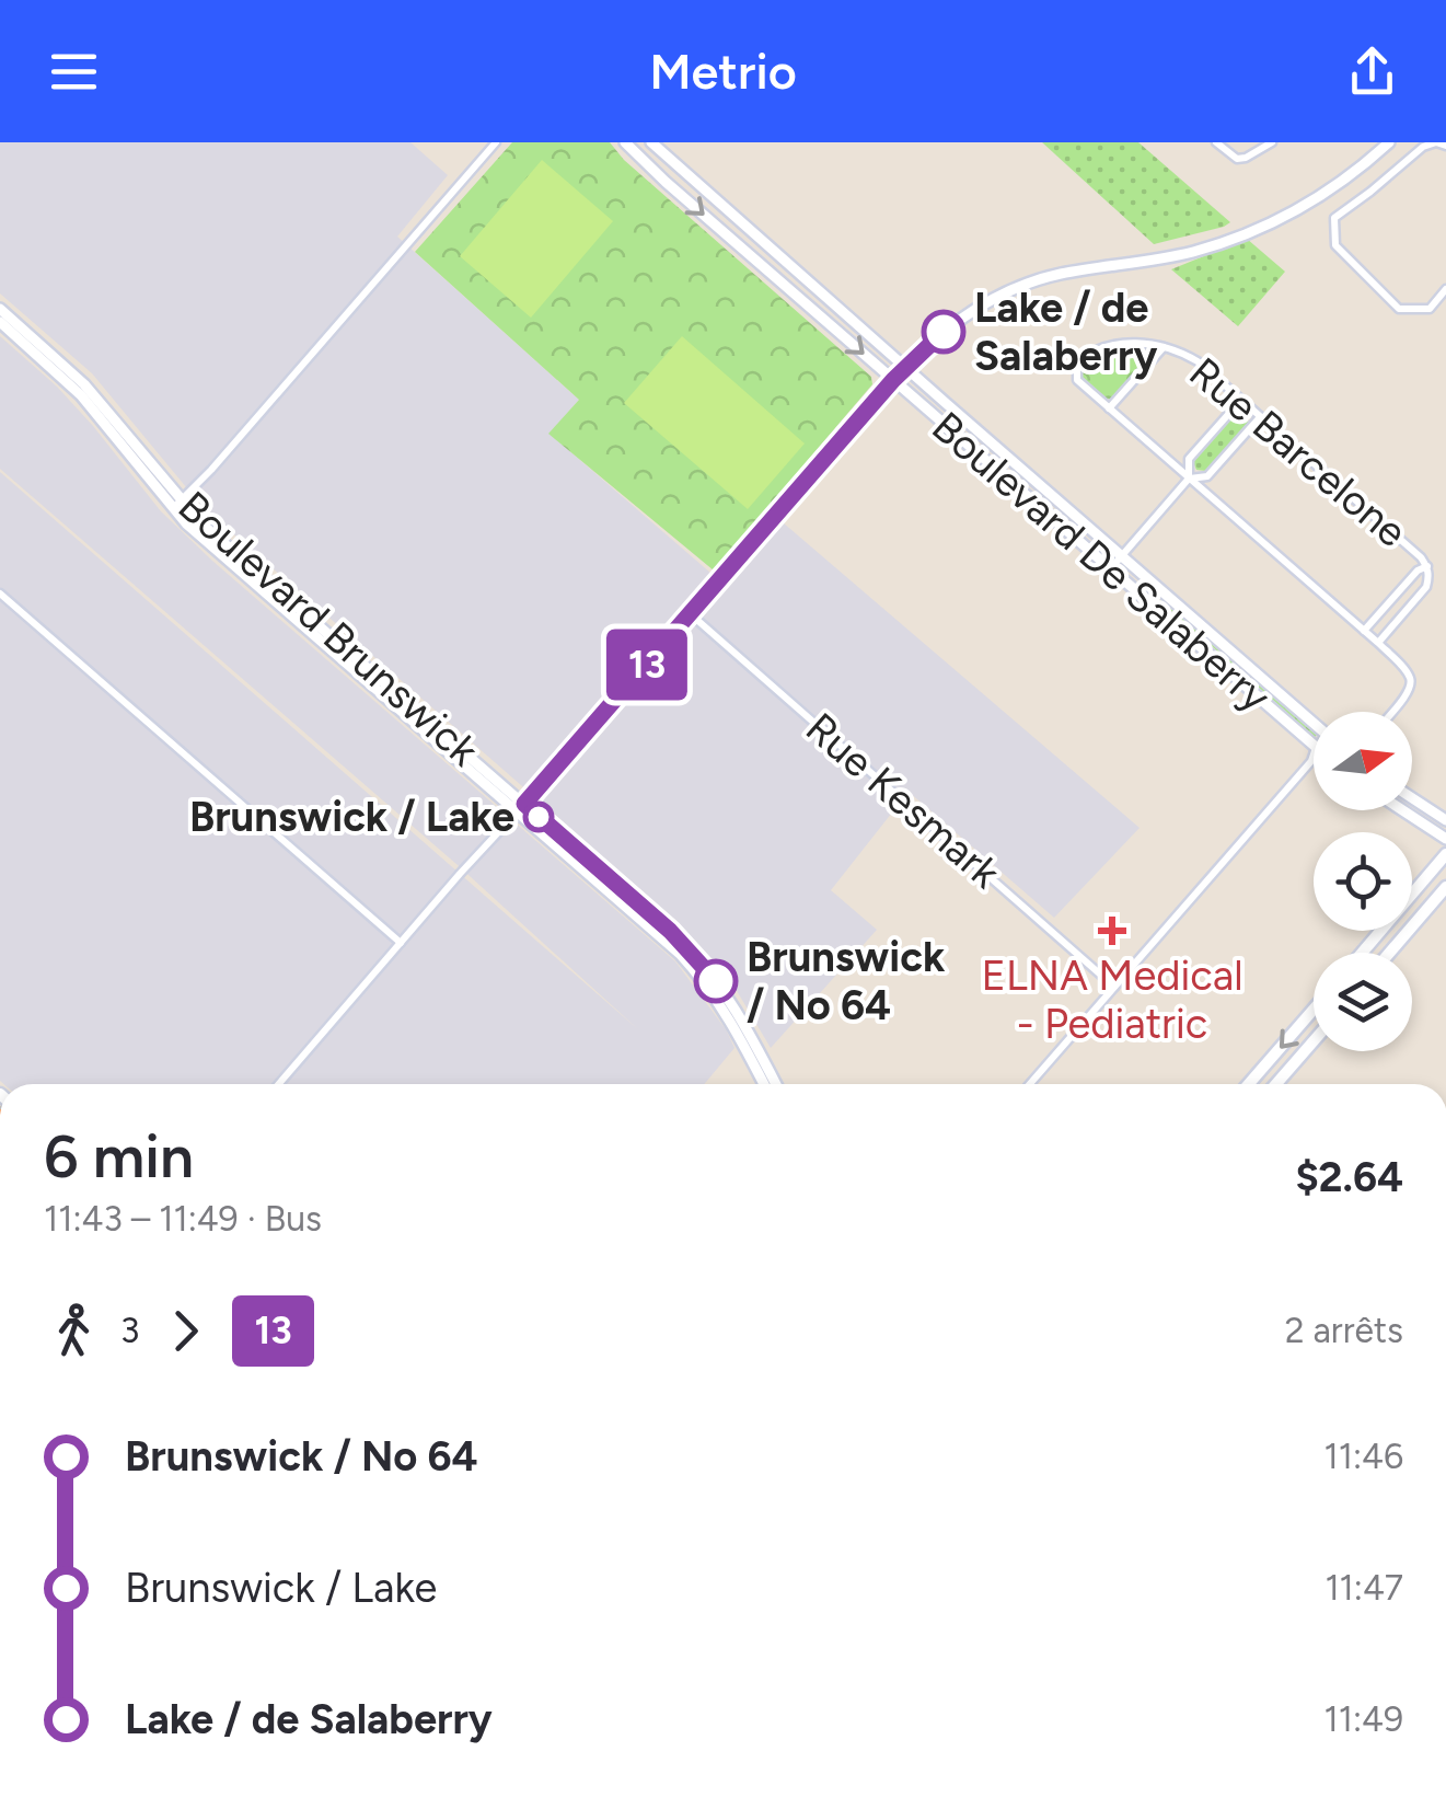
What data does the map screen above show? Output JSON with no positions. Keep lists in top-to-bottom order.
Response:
{
  "streets": {
    "street": [
      "Rue Barcelone",
      "Boulevard De Salaberry",
      "Boulevard Brunswick",
      "Rue Kesmark"
    ]
  },
  "places": {
    "other": ["Lake / de Salaberry", "Brunswick / Lake", "Brunswick / No 64"],
    "health": ["ELNA Medical - Pediatric"]
  },
  "lines": ["bus line 13"],
  "north": "right",
  "page": {
    "header": "Metrio",
    "on_map": "13",
    "heading": ["6 min", "11:43 – 11:49 · Bus", "$2.64"],
    "legs": ["3", "13", "2 arrêts"],
    "list": [
      {
        "name": "Brunswick / No 64",
        "value": "11:46"
      },
      {
        "name": "Brunswick / Lake",
        "value": "11:47"
      },
      {
        "name": "Lake / de Salaberry",
        "value": "11:49"
      }
    ]
  }
}
